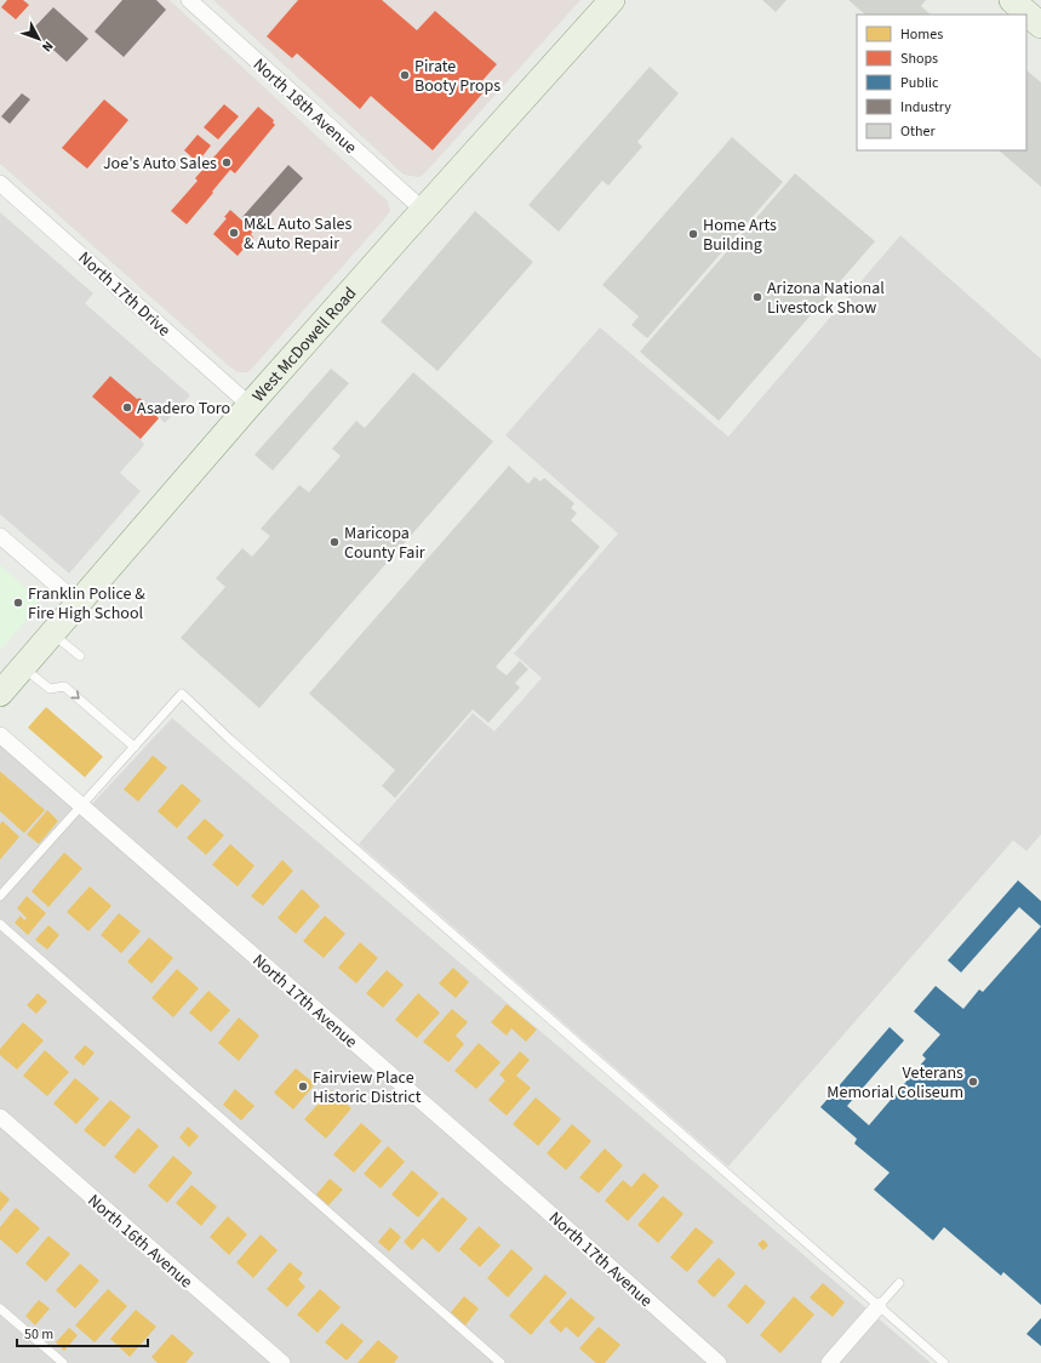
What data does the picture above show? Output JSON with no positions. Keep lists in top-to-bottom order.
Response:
{
  "streets": {
    "main road": ["West McDowell Road"],
    "street": [
      "North 18th Avenue",
      "North 17th Drive",
      "North 17th Avenue",
      "North 16th Avenue"
    ]
  },
  "crossings": [
    ["North 18th Avenue", "West McDowell Road"],
    ["North 17th Drive", "West McDowell Road"]
  ],
  "places": [
    "Pirate Booty Props",
    "Joe's Auto Sales",
    "M&L Auto Sales & Auto Repair",
    "Home Arts Building",
    "Arizona National Livestock Show",
    "Asadero Toro",
    "Maricopa County Fair",
    "Franklin Police & Fire High School",
    "Veterans Memorial Coliseum",
    "Fairview Place Historic District"
  ],
  "legend": [
    "Homes",
    "Shops",
    "Public",
    "Industry",
    "Other"
  ],
  "scale_bar": "50 m",
  "north": "bottom right"
}
